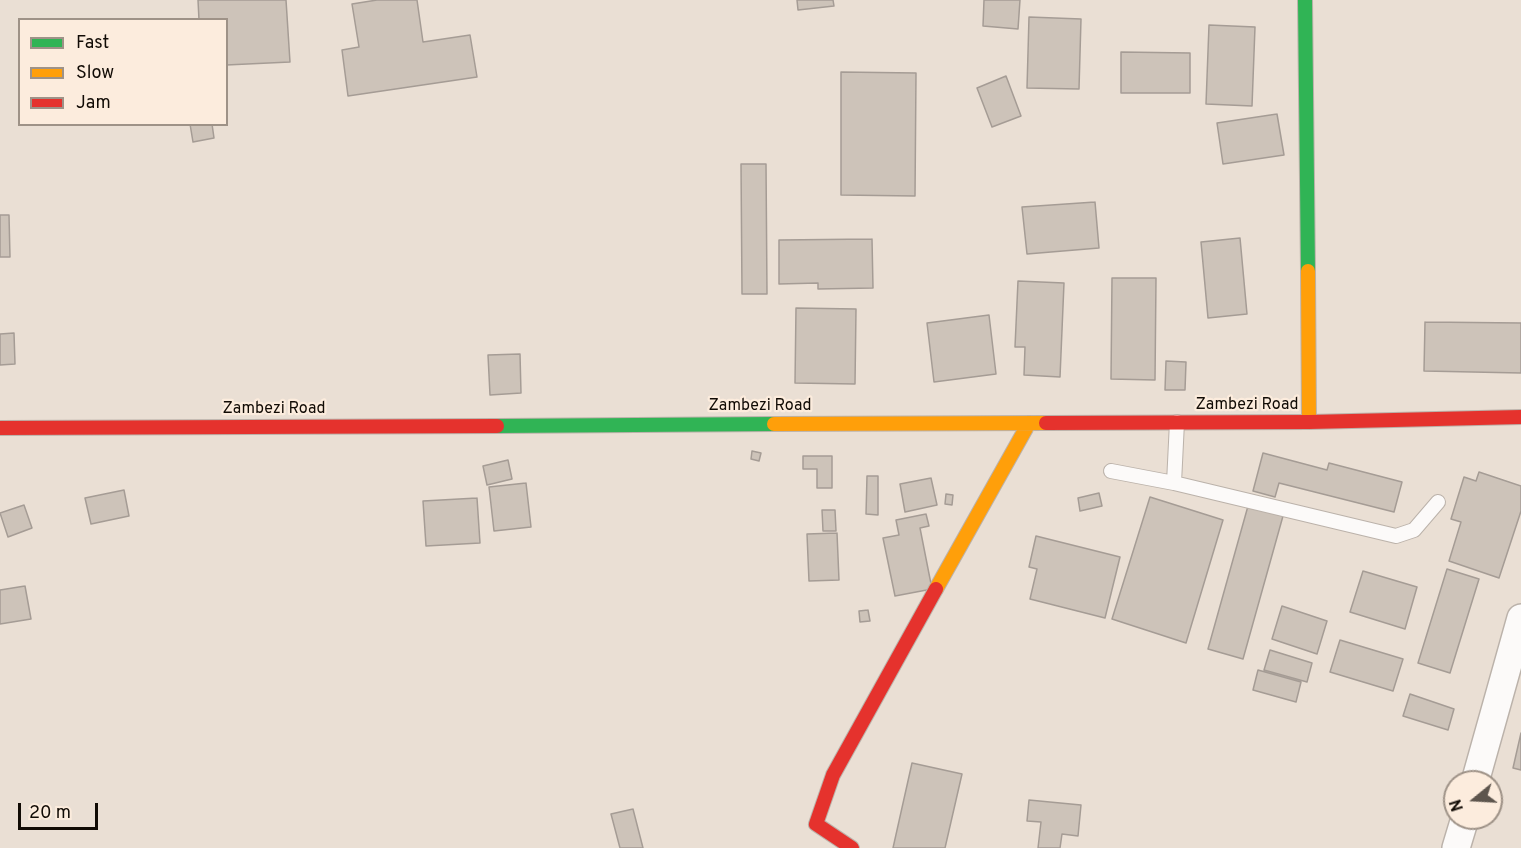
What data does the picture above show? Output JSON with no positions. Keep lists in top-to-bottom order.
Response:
{
  "streets": {
    "main road": ["Zambezi Road"]
  },
  "legend": ["Fast", "Slow", "Jam"],
  "scale_bar": "20 m",
  "north": "left"
}
